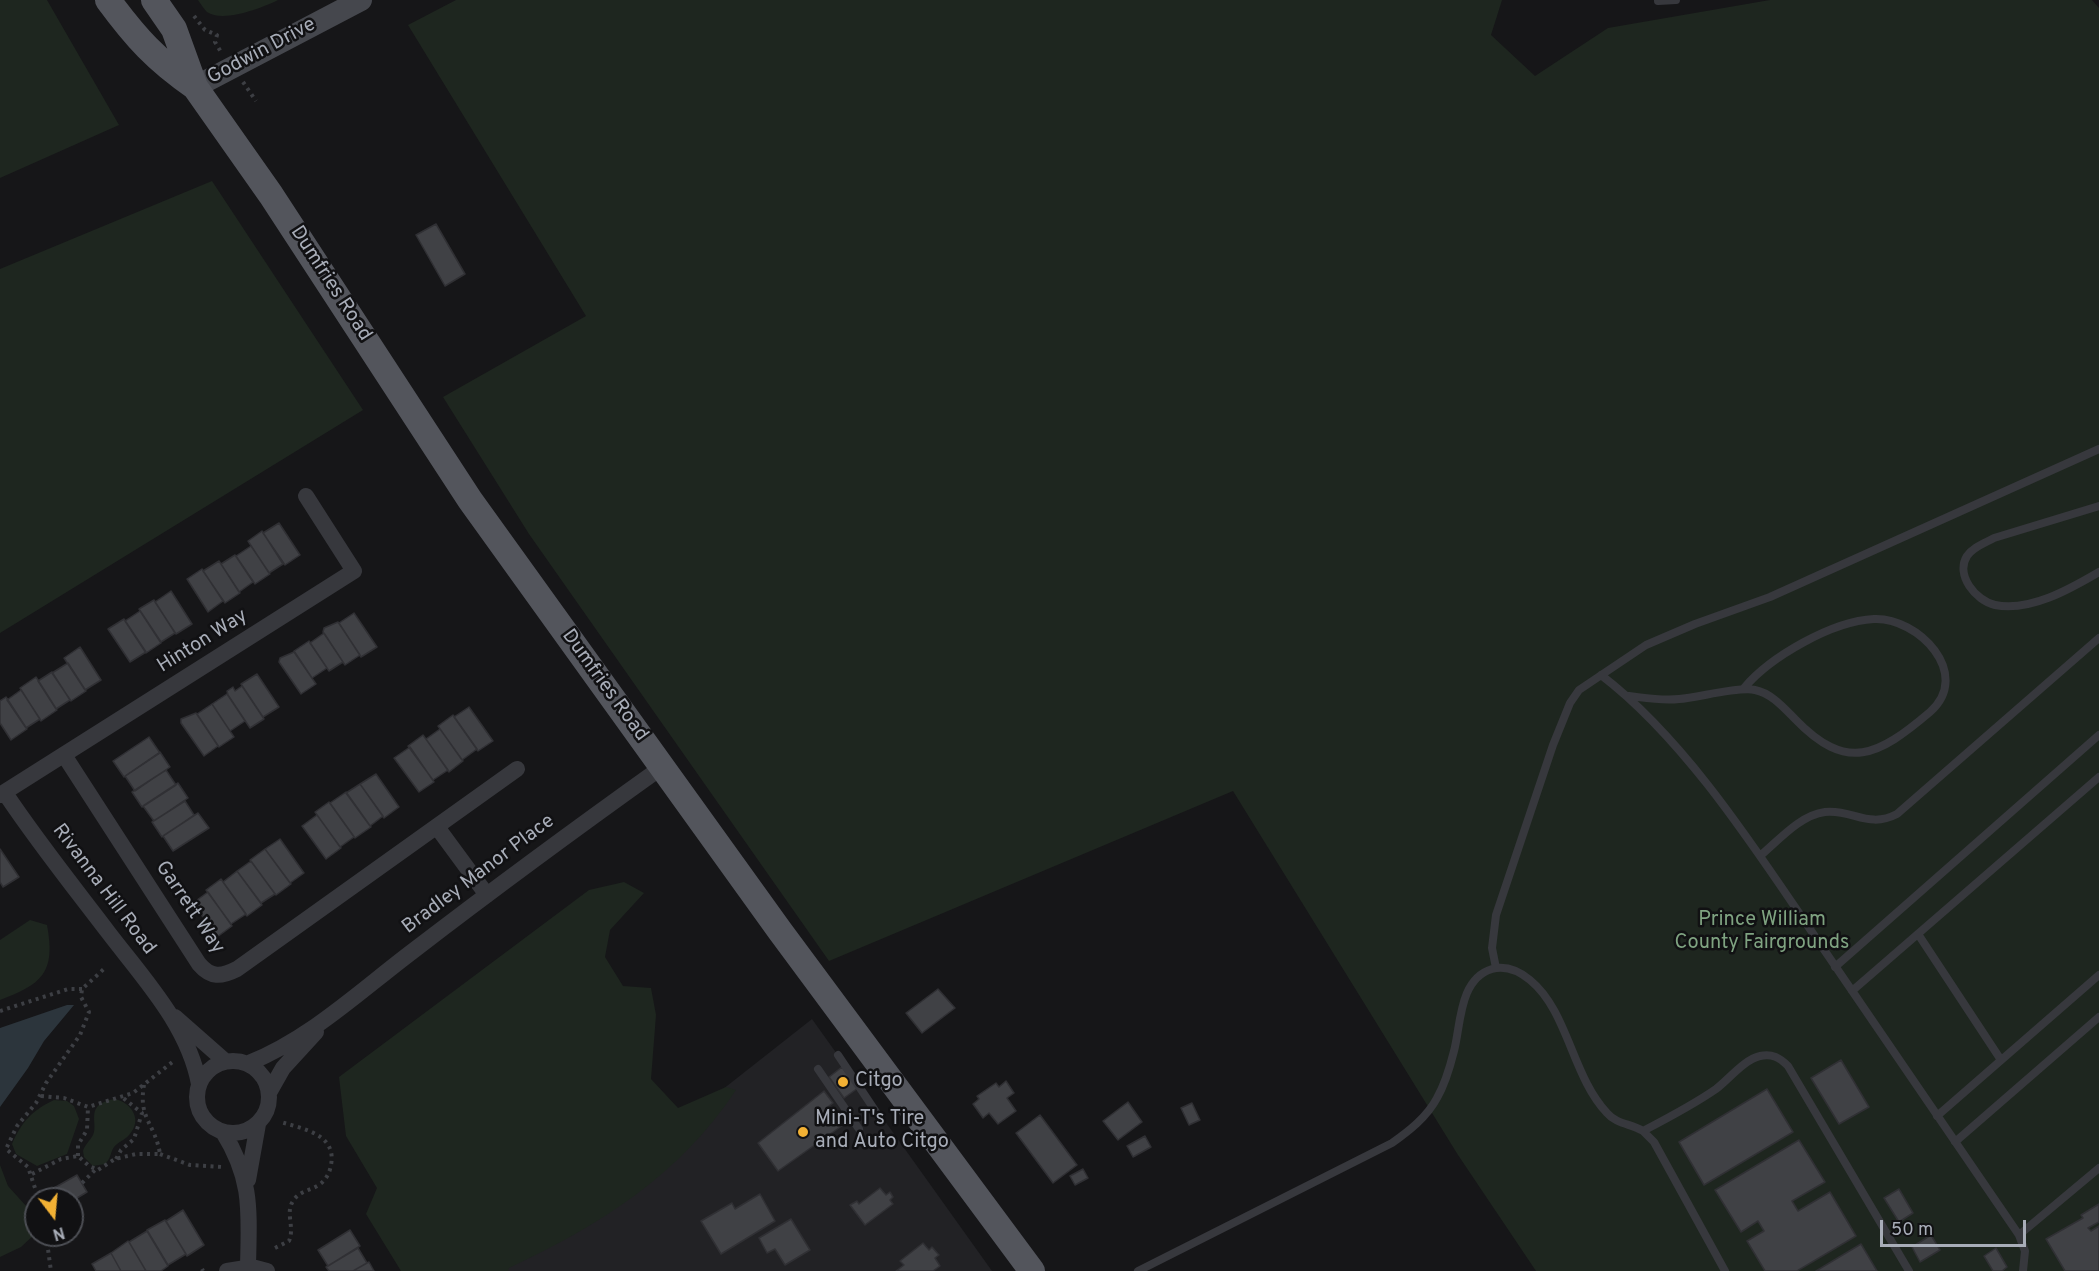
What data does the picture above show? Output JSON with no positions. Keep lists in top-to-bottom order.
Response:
{
  "streets": {
    "main road": ["Dumfries Road"],
    "street": [
      "Godwin Drive",
      "Hinton Way",
      "Bradley Manor Place",
      "Rivanna Hill Road",
      "Garrett Way"
    ]
  },
  "crossings": [
    ["Godwin Drive", "Dumfries Road"],
    ["Dumfries Road", "Bradley Manor Place"],
    ["Hinton Way", "Rivanna Hill Road"],
    ["Hinton Way", "Garrett Way"],
    ["Bradley Manor Place", "Rivanna Hill Road"]
  ],
  "parks": ["Prince William County Fairgrounds"],
  "places": ["Citgo", "Mini-T's Tire and Auto Citgo"],
  "scale_bar": "50 m",
  "north": "bottom"
}
